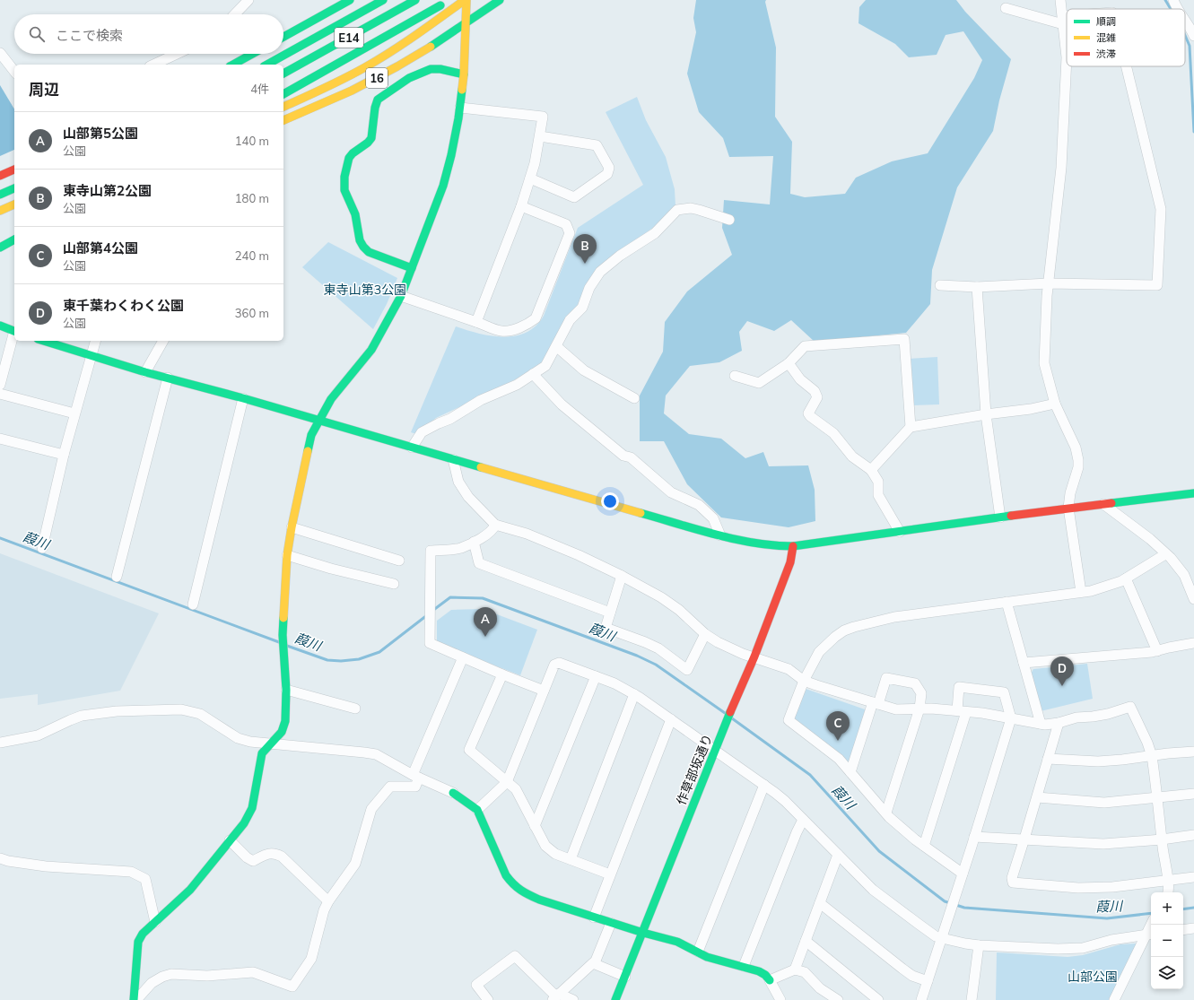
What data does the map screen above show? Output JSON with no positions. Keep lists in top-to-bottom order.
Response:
{
  "streets": {
    "main road": ["E14", "16", "作草部坂通り"]
  },
  "water": ["葭川"],
  "parks": ["東寺山第3公園", "山部公園"],
  "legend": ["順調", "混雑", "渋滞"],
  "page": {
    "search": "ここで検索",
    "heading": ["周辺", "4件"],
    "list": [
      {
        "mark": "A",
        "name": "山部第5公園",
        "note": "公園",
        "value": "140 m"
      },
      {
        "mark": "B",
        "name": "東寺山第2公園",
        "note": "公園",
        "value": "180 m"
      },
      {
        "mark": "C",
        "name": "山部第4公園",
        "note": "公園",
        "value": "240 m"
      },
      {
        "mark": "D",
        "name": "東千葉わくわく公園",
        "note": "公園",
        "value": "360 m"
      }
    ],
    "pins": [
      "B",
      "A",
      "D",
      "C"
    ],
    "map_buttons": ["+", "−"]
  }
}
